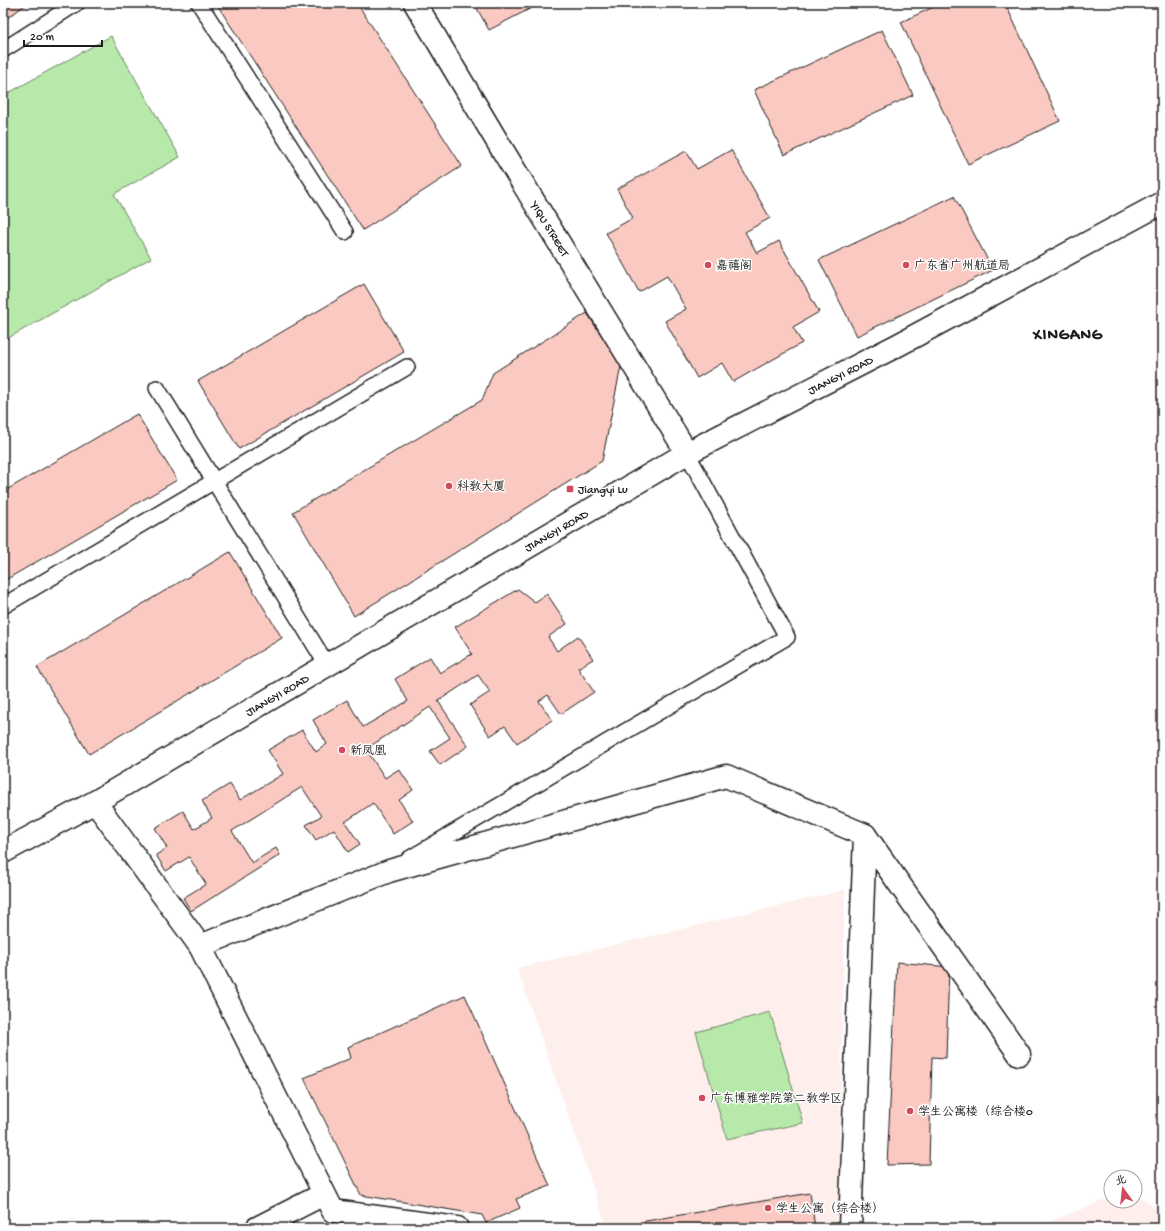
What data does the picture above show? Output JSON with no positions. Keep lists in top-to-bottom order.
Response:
{
  "streets": {
    "street": ["YIQU STREET", "JIANGYI ROAD"]
  },
  "crossings": [
    ["YIQU STREET", "JIANGYI ROAD"]
  ],
  "districts": ["XINGANG"],
  "places": {
    "other": [
      "嘉禧阁",
      "广东省广州航道局",
      "科教大厦",
      "新凤凰",
      "广东博雅学院第二教学区",
      "学生公寓楼（综合楼0",
      "学生公寓（综合楼）"
    ],
    "transit": ["Jiangyi Lu"]
  },
  "scale_bar": "20 m",
  "north": "top"
}
